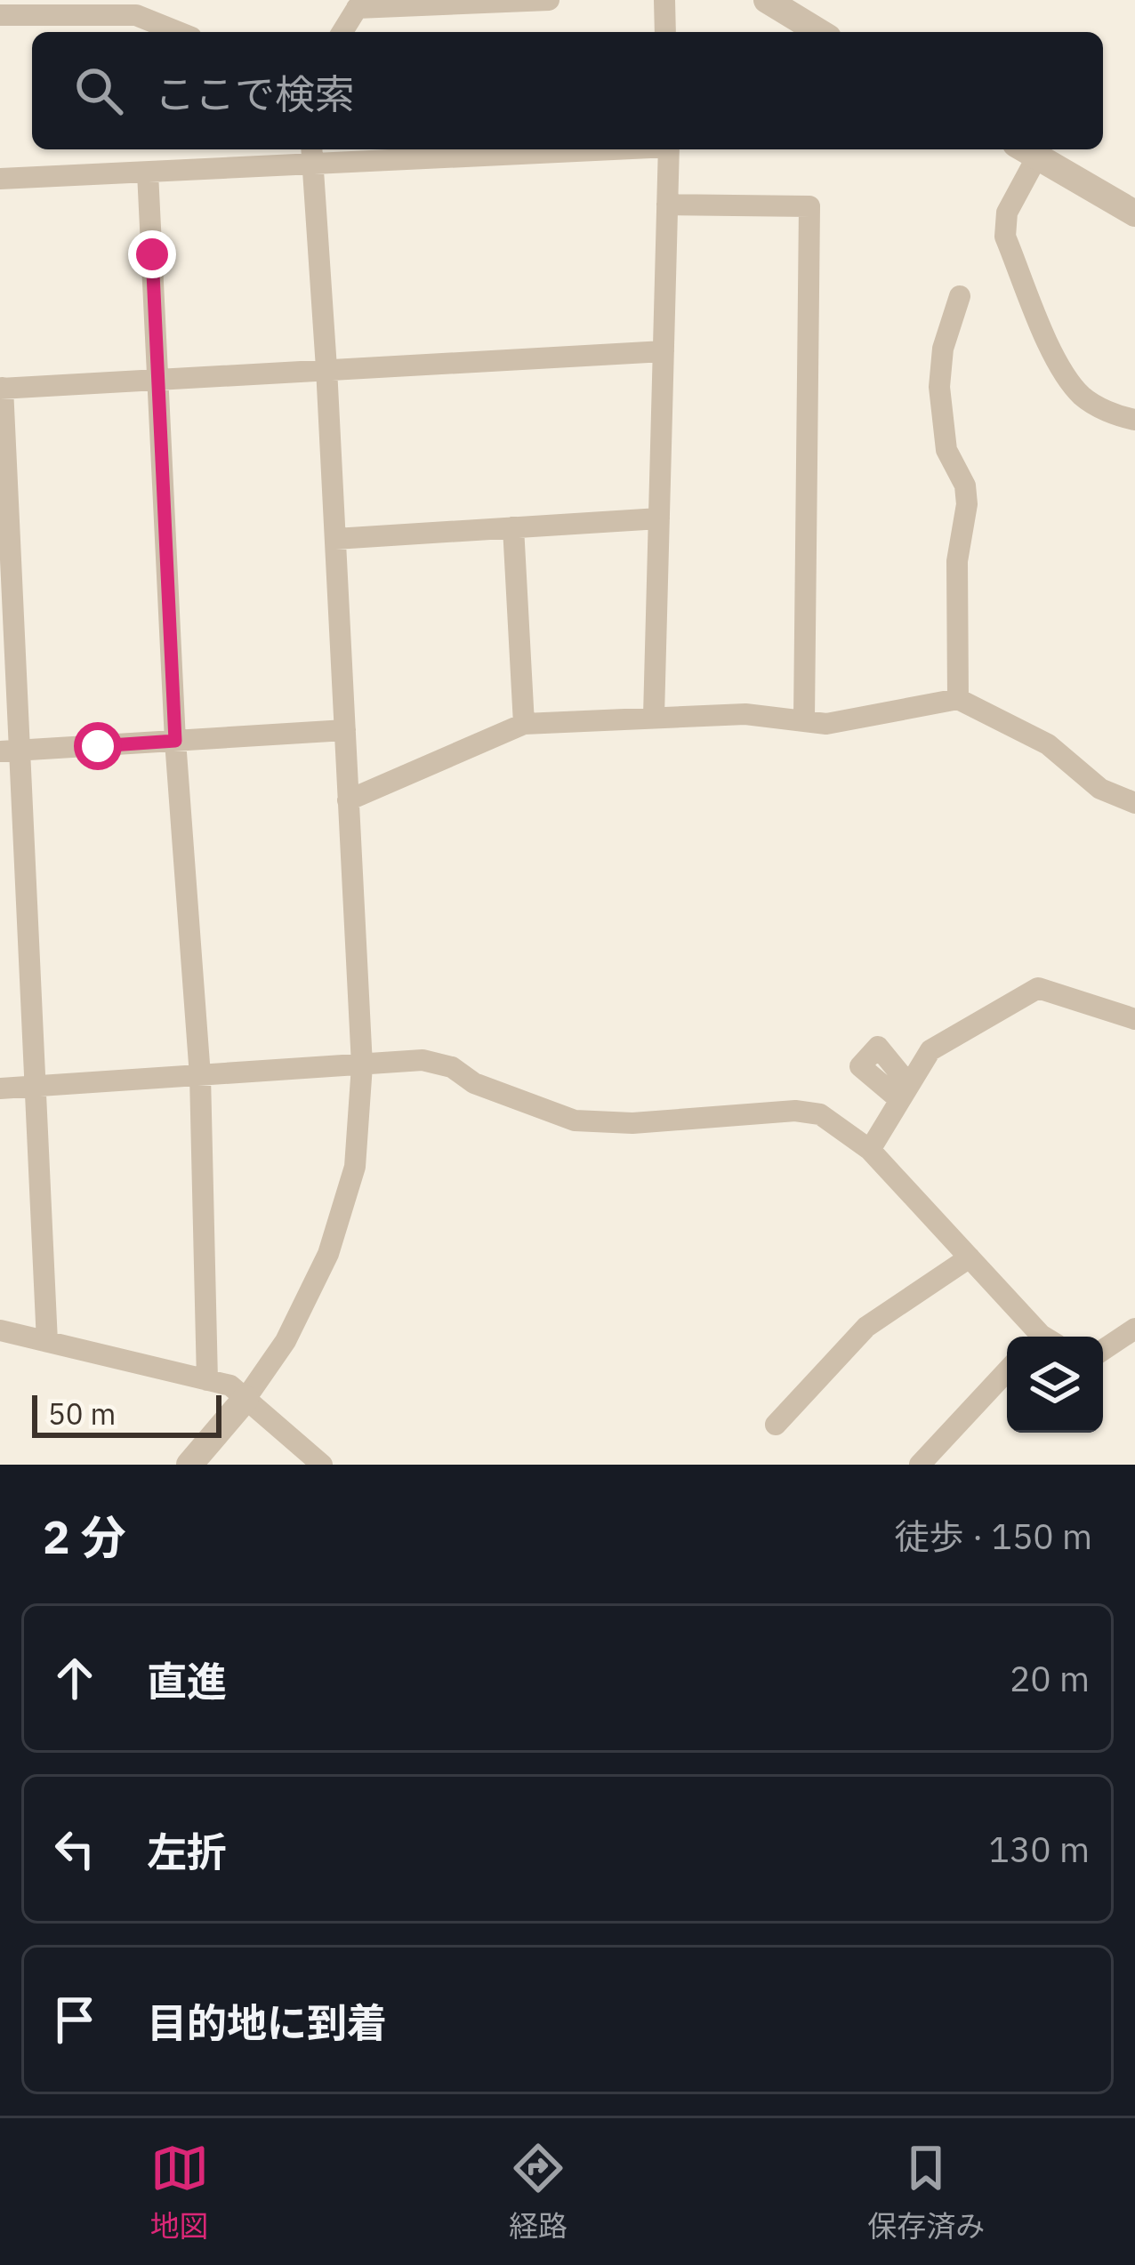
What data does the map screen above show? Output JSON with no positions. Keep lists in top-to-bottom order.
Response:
{
  "scale_bar": "50 m",
  "page": {
    "search": "ここで検索",
    "scale": "50 m",
    "heading": ["2 分", "徒歩 · 150 m"],
    "list": [
      ["直進", "20 m"],
      ["左折", "130 m"],
      "目的地に到着"
    ],
    "nav": ["地図", "経路", "保存済み"]
  }
}
